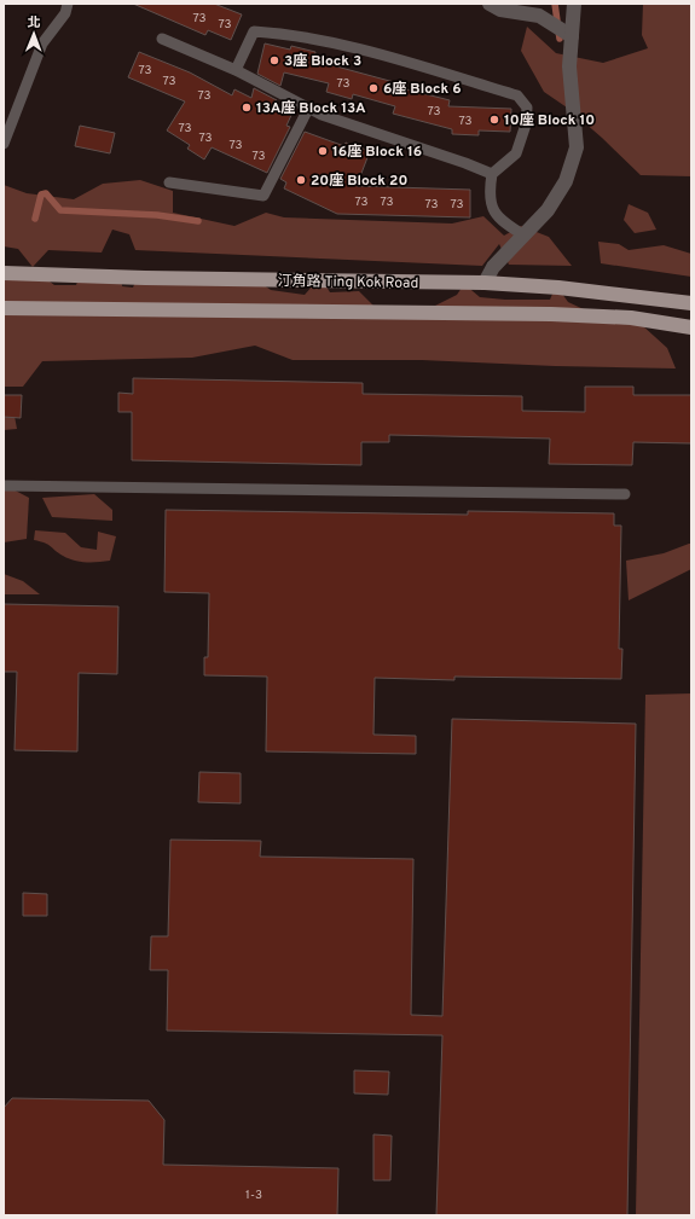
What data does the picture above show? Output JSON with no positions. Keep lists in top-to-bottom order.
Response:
{
  "streets": {
    "main road": ["汀角路 Ting Kok Road"]
  },
  "places": [
    "3座 Block 3",
    "6座 Block 6",
    "13A座 Block 13A",
    "10座 Block 10",
    "16座 Block 16",
    "20座 Block 20"
  ],
  "house_numbers": [
    "73",
    "73",
    "73",
    "73",
    "73",
    "73",
    "73",
    "73",
    "73",
    "73",
    "73",
    "73",
    "73",
    "73",
    "73",
    "73",
    "1-3"
  ],
  "north": "top"
}
